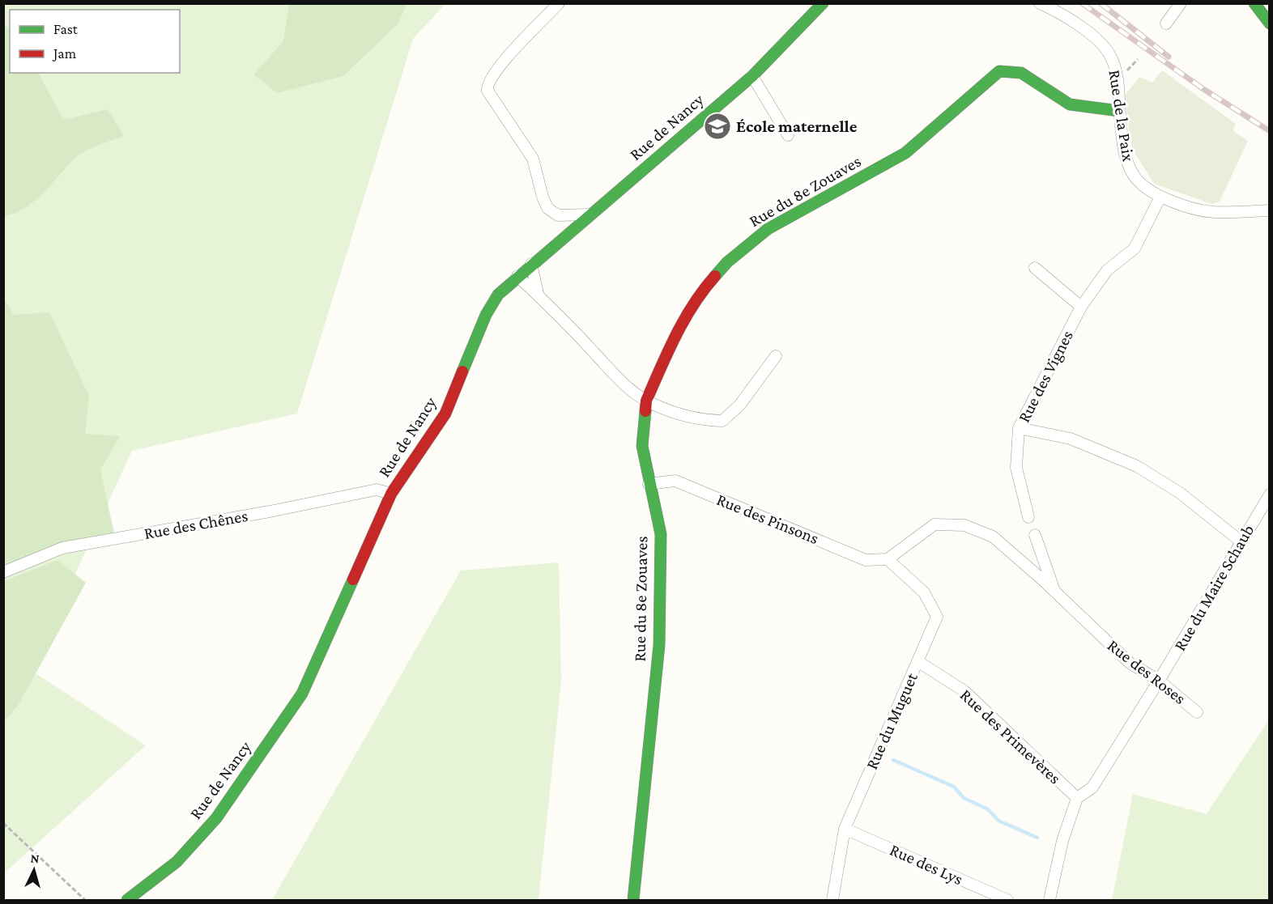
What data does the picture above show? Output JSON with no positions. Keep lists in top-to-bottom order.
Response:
{
  "streets": {
    "street": [
      "Rue de la Paix",
      "Rue de Nancy",
      "Rue du 8e Zouaves",
      "Rue des Vignes",
      "Rue des Pinsons",
      "Rue des Chênes",
      "Rue du Maire Schaub",
      "Rue des Roses",
      "Rue du Muguet",
      "Rue des Primevères",
      "Rue des Lys"
    ]
  },
  "crossings": [
    ["Rue de la Paix", "Rue du 8e Zouaves"],
    ["Rue de la Paix", "Rue des Vignes"],
    ["Rue de Nancy", "Rue des Chênes"],
    ["Rue du 8e Zouaves", "Rue des Pinsons"],
    ["Rue des Vignes", "Rue du Maire Schaub"],
    ["Rue des Pinsons", "Rue des Roses"],
    ["Rue des Pinsons", "Rue du Muguet"],
    ["Rue du Maire Schaub", "Rue des Roses"],
    ["Rue du Maire Schaub", "Rue des Primevères"],
    ["Rue des Roses", "Rue du Muguet"],
    ["Rue du Muguet", "Rue des Primevères"],
    ["Rue du Muguet", "Rue des Lys"]
  ],
  "places": {
    "school or university": ["École maternelle"]
  },
  "legend": ["Fast", "Jam"],
  "north": "top"
}
